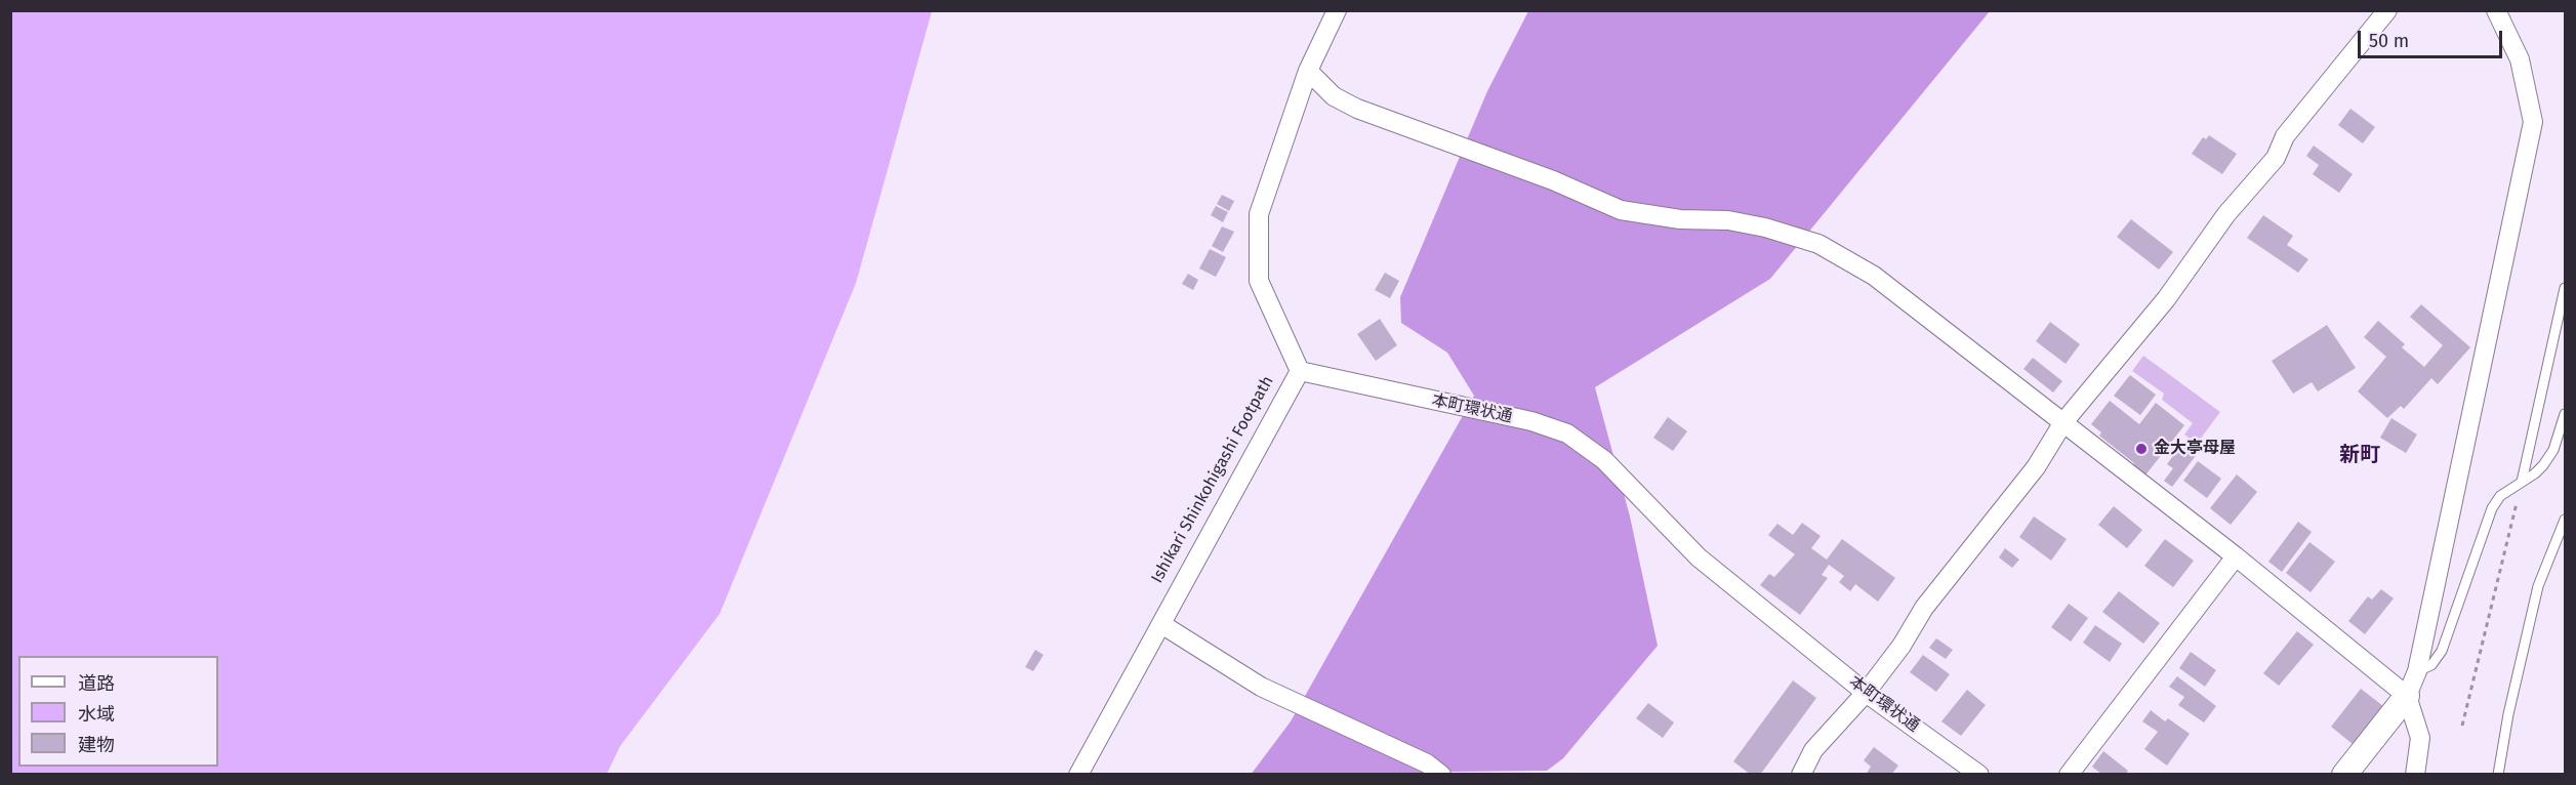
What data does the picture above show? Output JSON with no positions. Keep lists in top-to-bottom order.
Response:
{
  "streets": {
    "street": ["本町環状通"]
  },
  "districts": ["新町"],
  "places": ["金大亭母屋"],
  "legend": ["道路", "水域", "建物"],
  "scale_bar": "50 m"
}
